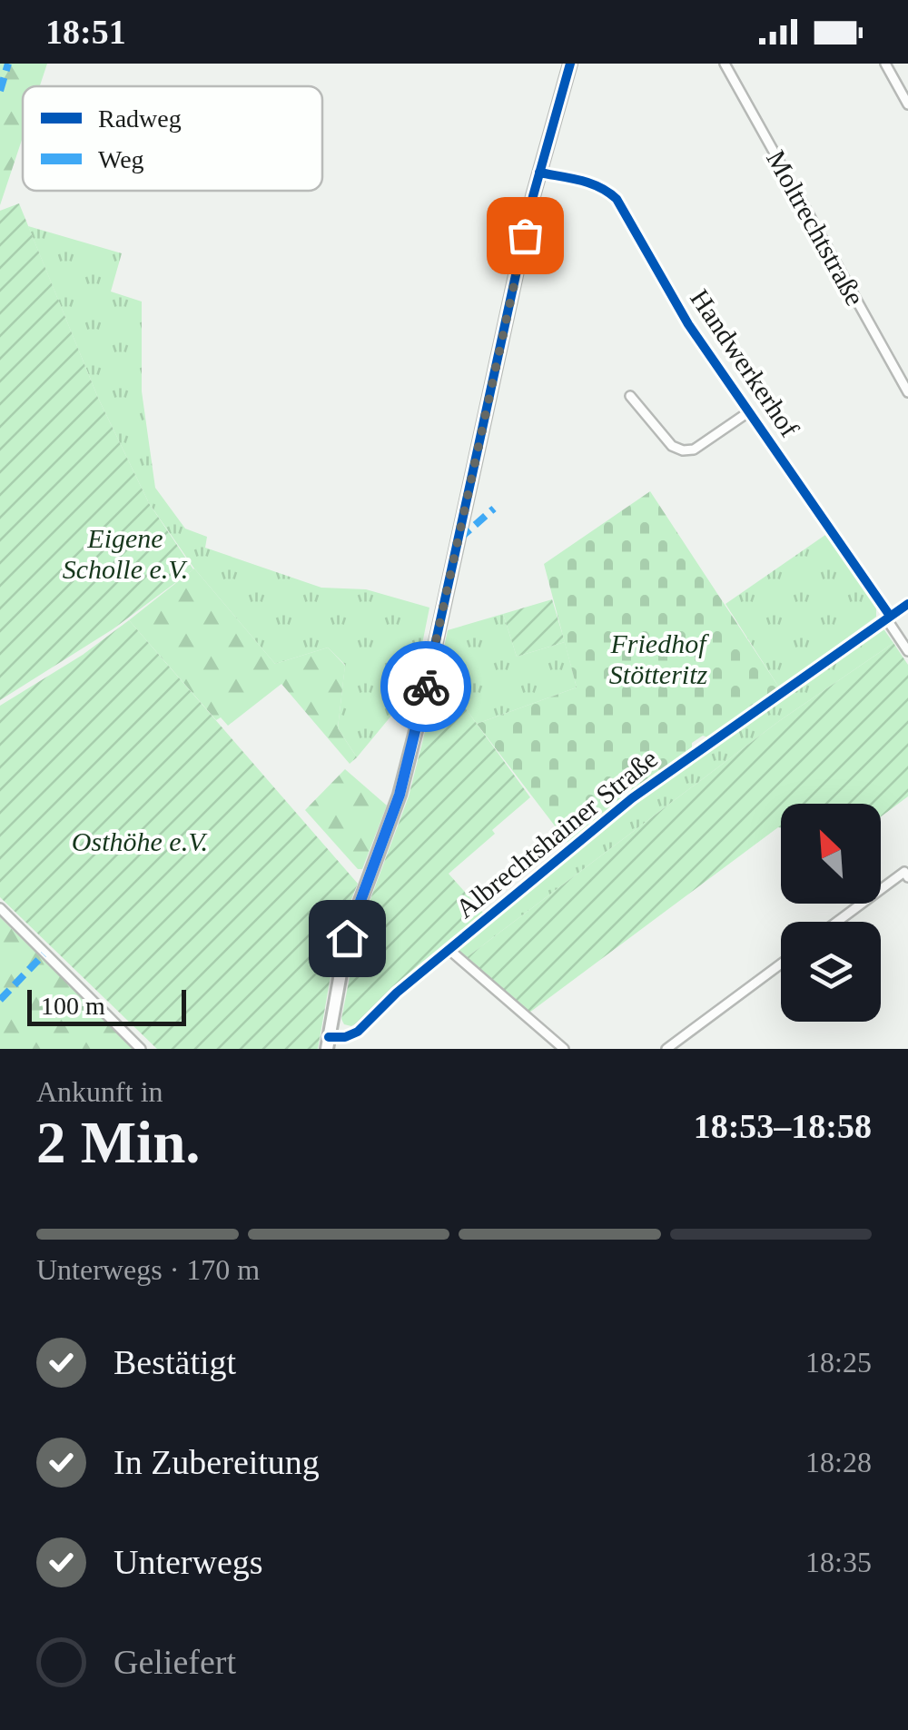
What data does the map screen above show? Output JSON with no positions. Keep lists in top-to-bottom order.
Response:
{
  "streets": {
    "street": ["Moltrechtstraße", "Handwerkerhof", "Albrechtshainer Straße"]
  },
  "crossings": [
    ["Handwerkerhof", "Albrechtshainer Straße"]
  ],
  "parks": ["Eigene Scholle e.V.", "Friedhof Stötteritz", "Osthöhe e.V."],
  "legend": ["Radweg", "Weg"],
  "scale_bar": "100 m",
  "north": "top left",
  "page": {
    "status": "18:51",
    "scale": "100 m",
    "heading": ["2 Min.", "Ankunft in", "18:53–18:58"],
    "bar": "Unterwegs · 170 m",
    "list": [
      ["Bestätigt", "18:25"],
      ["In Zubereitung", "18:28"],
      ["Unterwegs", "18:35"],
      "Geliefert"
    ]
  }
}
